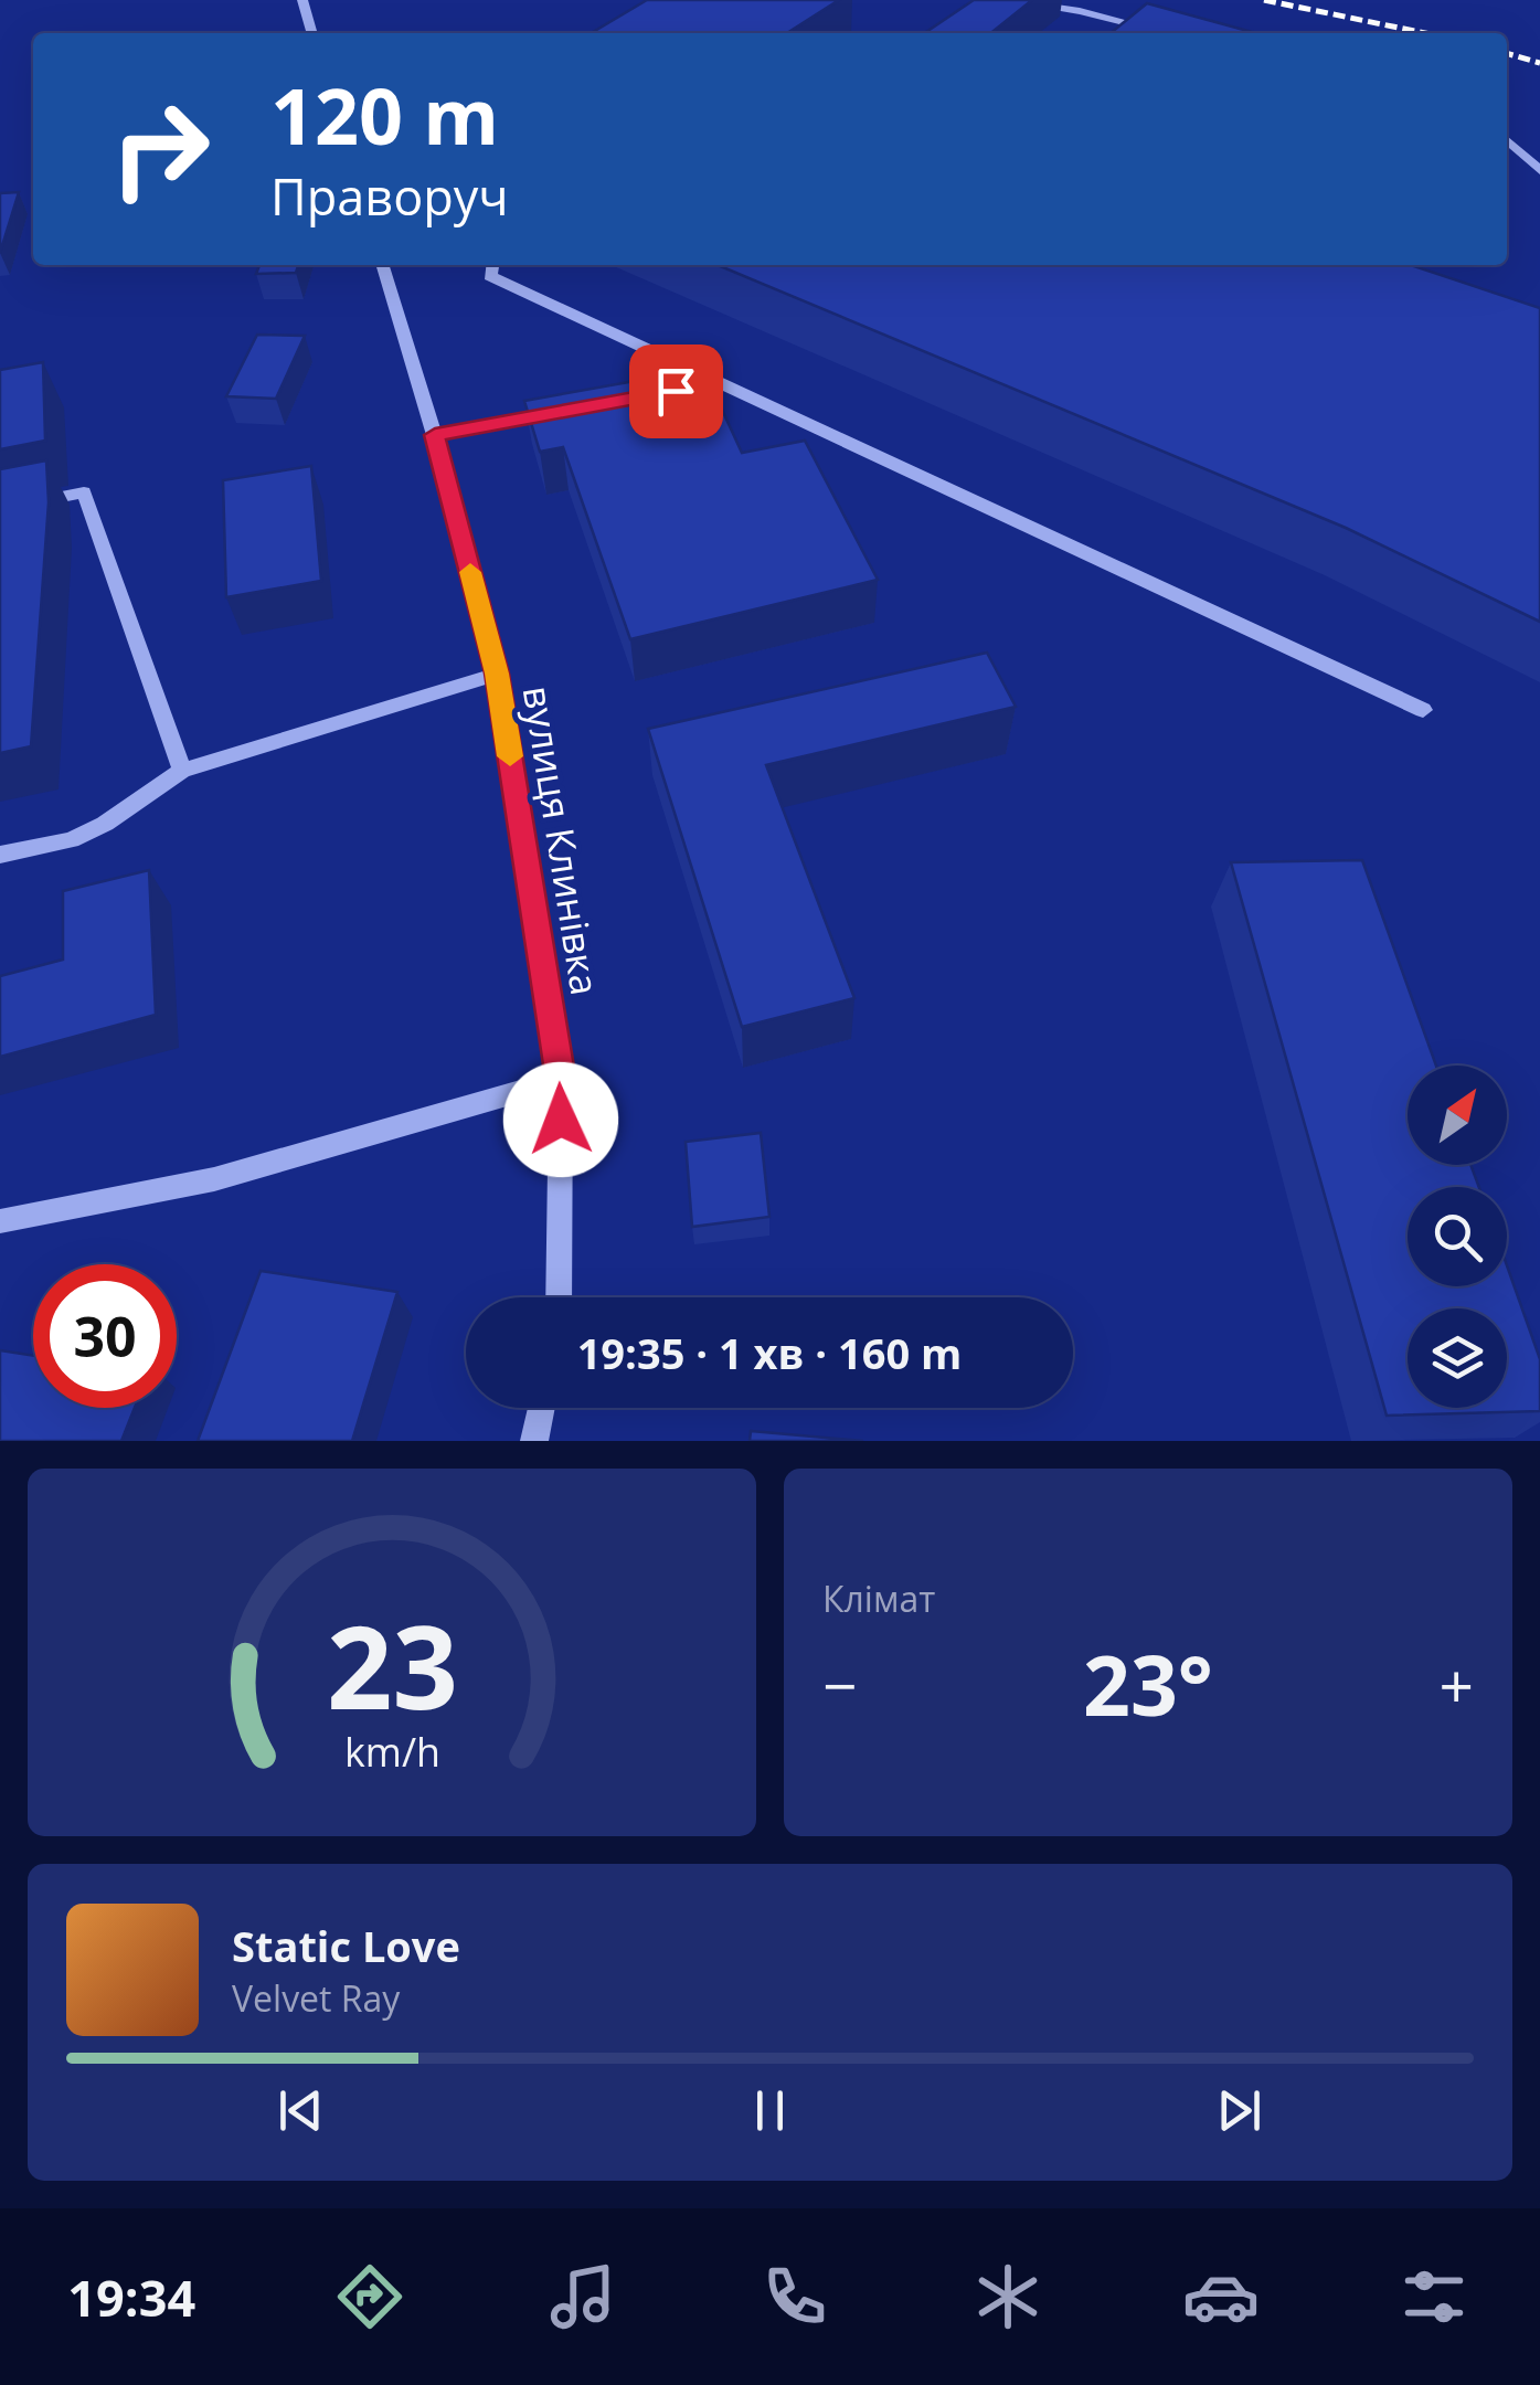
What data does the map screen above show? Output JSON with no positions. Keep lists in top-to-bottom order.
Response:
{
  "streets": {
    "street": ["вулиця Клинівка"]
  },
  "north": "top right",
  "page": {
    "turn": ["120 m", "Праворуч"],
    "limit": "30",
    "trip": "19:35 · 1 хв · 160 m",
    "tile": "Клімат",
    "heat": ["−", "23°", "+"],
    "song": ["Static Love", "Velvet Ray"],
    "tabs": "19:34",
    "gauge": ["23", "km/h"]
  }
}
